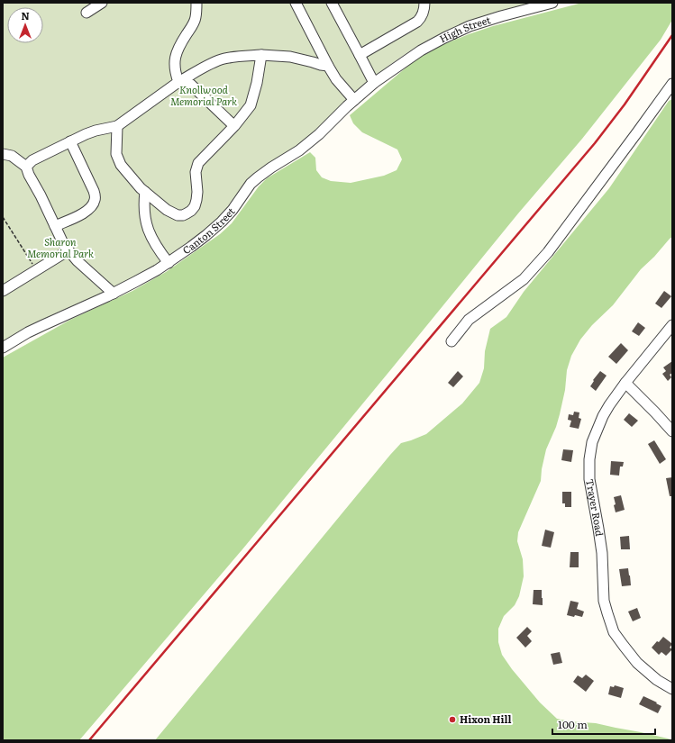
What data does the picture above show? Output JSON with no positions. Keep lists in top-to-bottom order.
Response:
{
  "streets": {
    "street": ["High Street", "Canton Street", "Trayer Road"]
  },
  "crossings": [
    ["High Street", "Canton Street"]
  ],
  "parks": ["Knollwood Memorial Park", "Sharon Memorial Park"],
  "places": ["Hixon Hill"],
  "scale_bar": "100 m",
  "north": "top"
}
